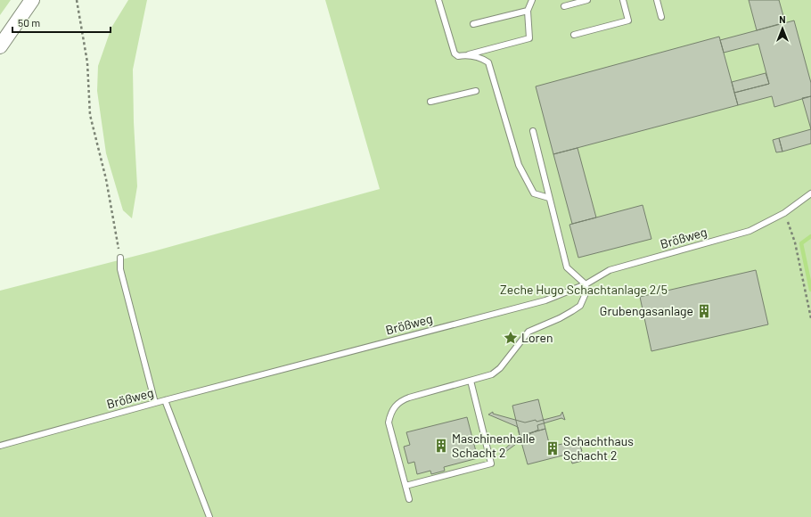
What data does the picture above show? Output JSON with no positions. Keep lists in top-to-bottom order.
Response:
{
  "streets": {
    "lane": ["Brößweg"]
  },
  "parks": ["Zeche Hugo Schachtanlage 2/5"],
  "places": {
    "building": ["Grubengasanlage", "Maschinenhalle Schacht 2", "Schachthaus Schacht 2"],
    "place": ["Loren"]
  },
  "scale_bar": "50 m",
  "north": "top"
}
